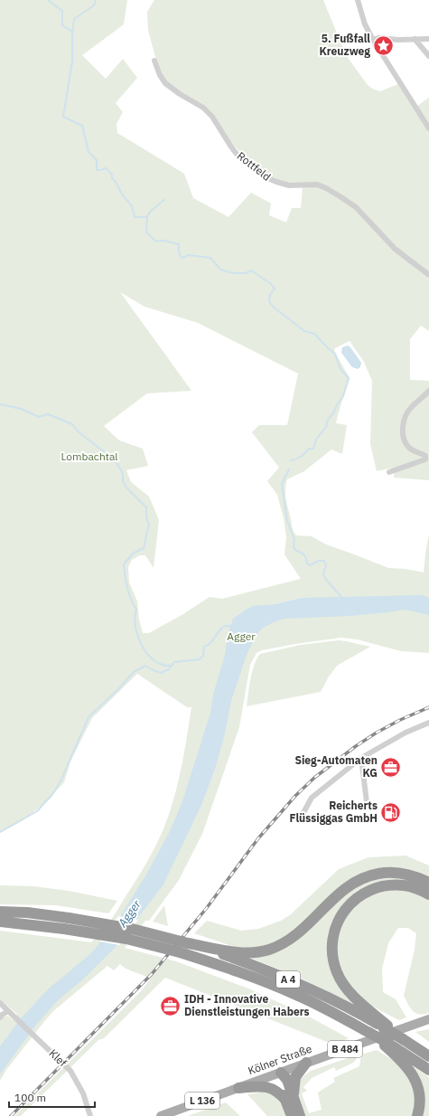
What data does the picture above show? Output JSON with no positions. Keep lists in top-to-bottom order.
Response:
{
  "streets": {
    "highway": ["A 4"],
    "main road": ["B 484", "Kölner Straße", "L 136"],
    "street": ["Rottfeld", "Klef"]
  },
  "water": ["Agger"],
  "parks": ["Lombachtal", "Agger"],
  "places": {
    "place": ["5. Fußfall Kreuzweg"],
    "office": ["Sieg-Automaten KG", "IDH - Innovative Dienstleistungen Habers"],
    "fuel station": ["Reicherts Flüssiggas GmbH"]
  },
  "scale_bar": "100 m"
}
